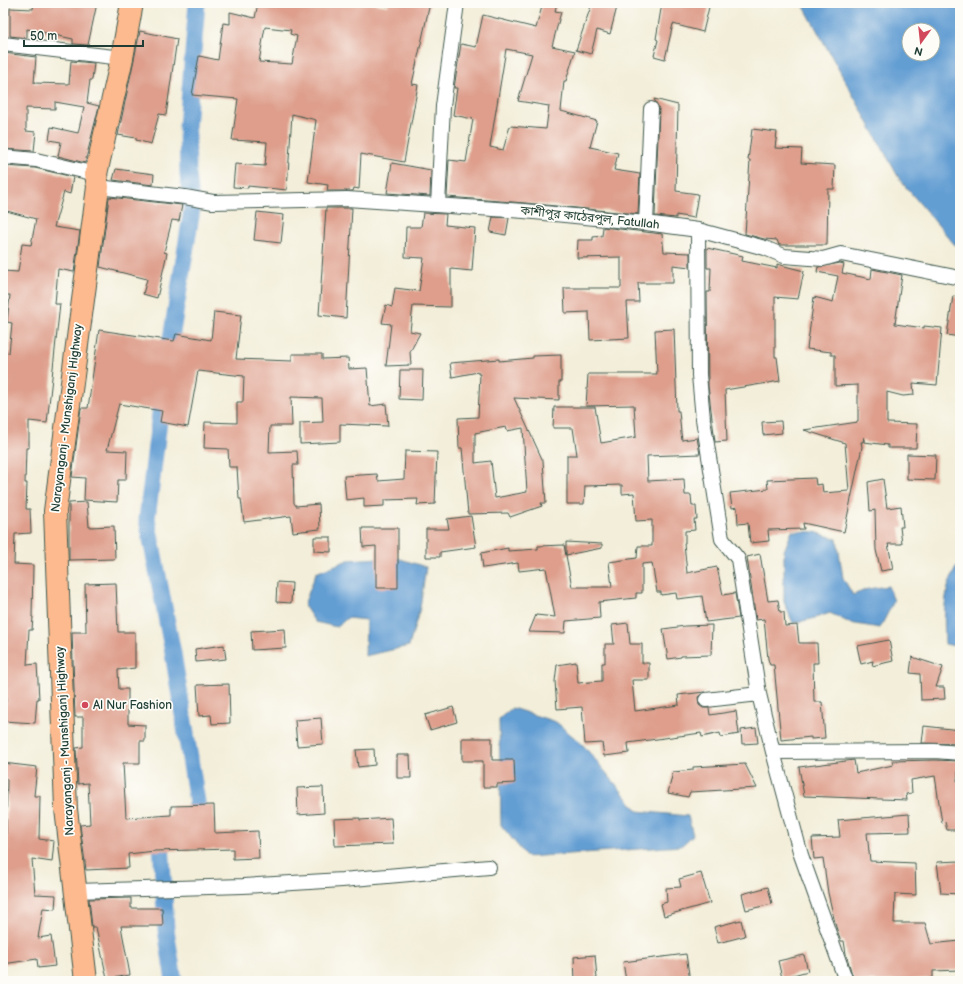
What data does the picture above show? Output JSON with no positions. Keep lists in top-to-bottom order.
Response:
{
  "streets": {
    "main road": ["Narayanganj - Munshiganj Highway"],
    "street": ["কাশীপুর কাঠেরপুল, Fatullah"]
  },
  "crossings": [
    ["কাশীপুর কাঠেরপুল, Fatullah", "Narayanganj - Munshiganj Highway"]
  ],
  "places": ["Al Nur Fashion"],
  "scale_bar": "50 m",
  "north": "bottom"
}
